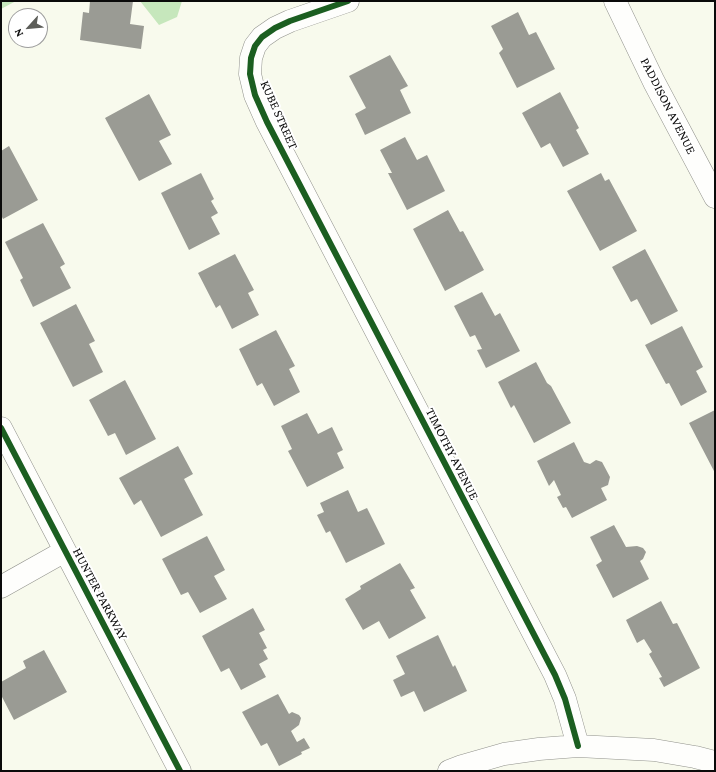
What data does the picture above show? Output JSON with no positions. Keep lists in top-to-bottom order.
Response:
{
  "streets": {
    "street": [
      "PADDISON AVENUE",
      "KUBE STREET",
      "TIMOTHY AVENUE",
      "HUNTER PARKWAY"
    ]
  },
  "crossings": [
    ["KUBE STREET", "TIMOTHY AVENUE"]
  ],
  "north": "bottom left"
}
